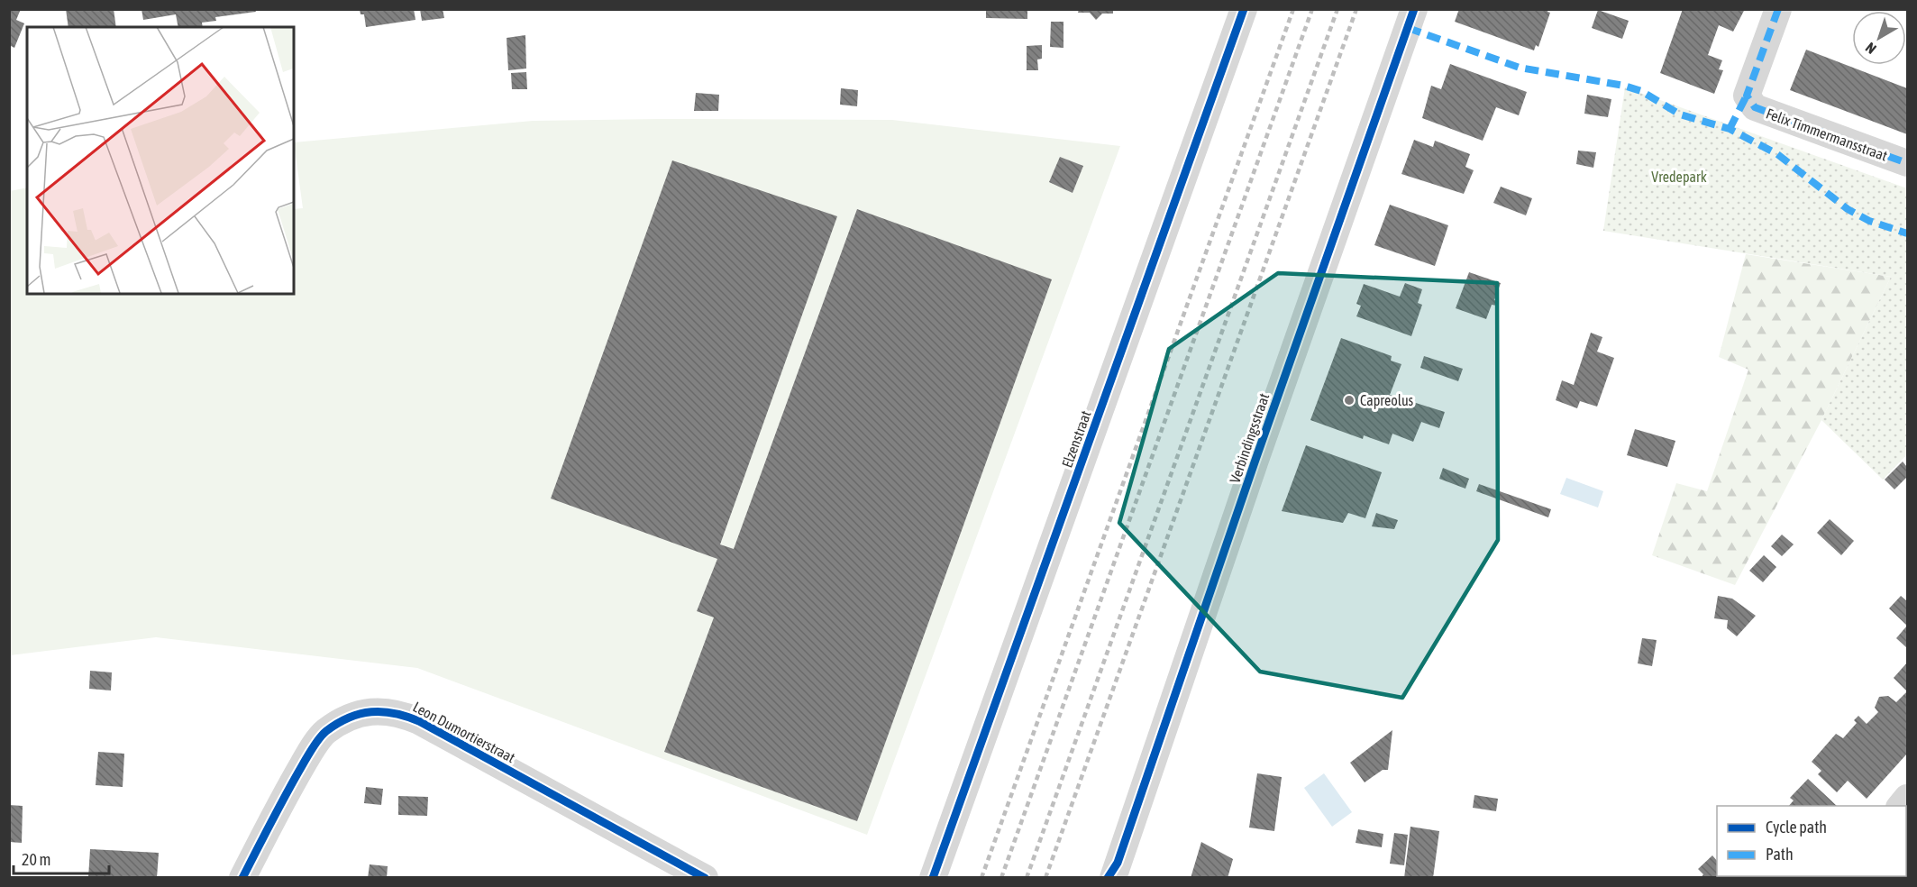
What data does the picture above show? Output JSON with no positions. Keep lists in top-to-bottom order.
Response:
{
  "streets": {
    "street": [
      "Felix Timmermansstraat",
      "Verbindingsstraat",
      "Elzenstraat",
      "Leon Dumortierstraat"
    ]
  },
  "parks": ["Vredepark"],
  "places": ["Capreolus"],
  "legend": ["Cycle path", "Path"],
  "scale_bar": "20 m",
  "north": "bottom left"
}
